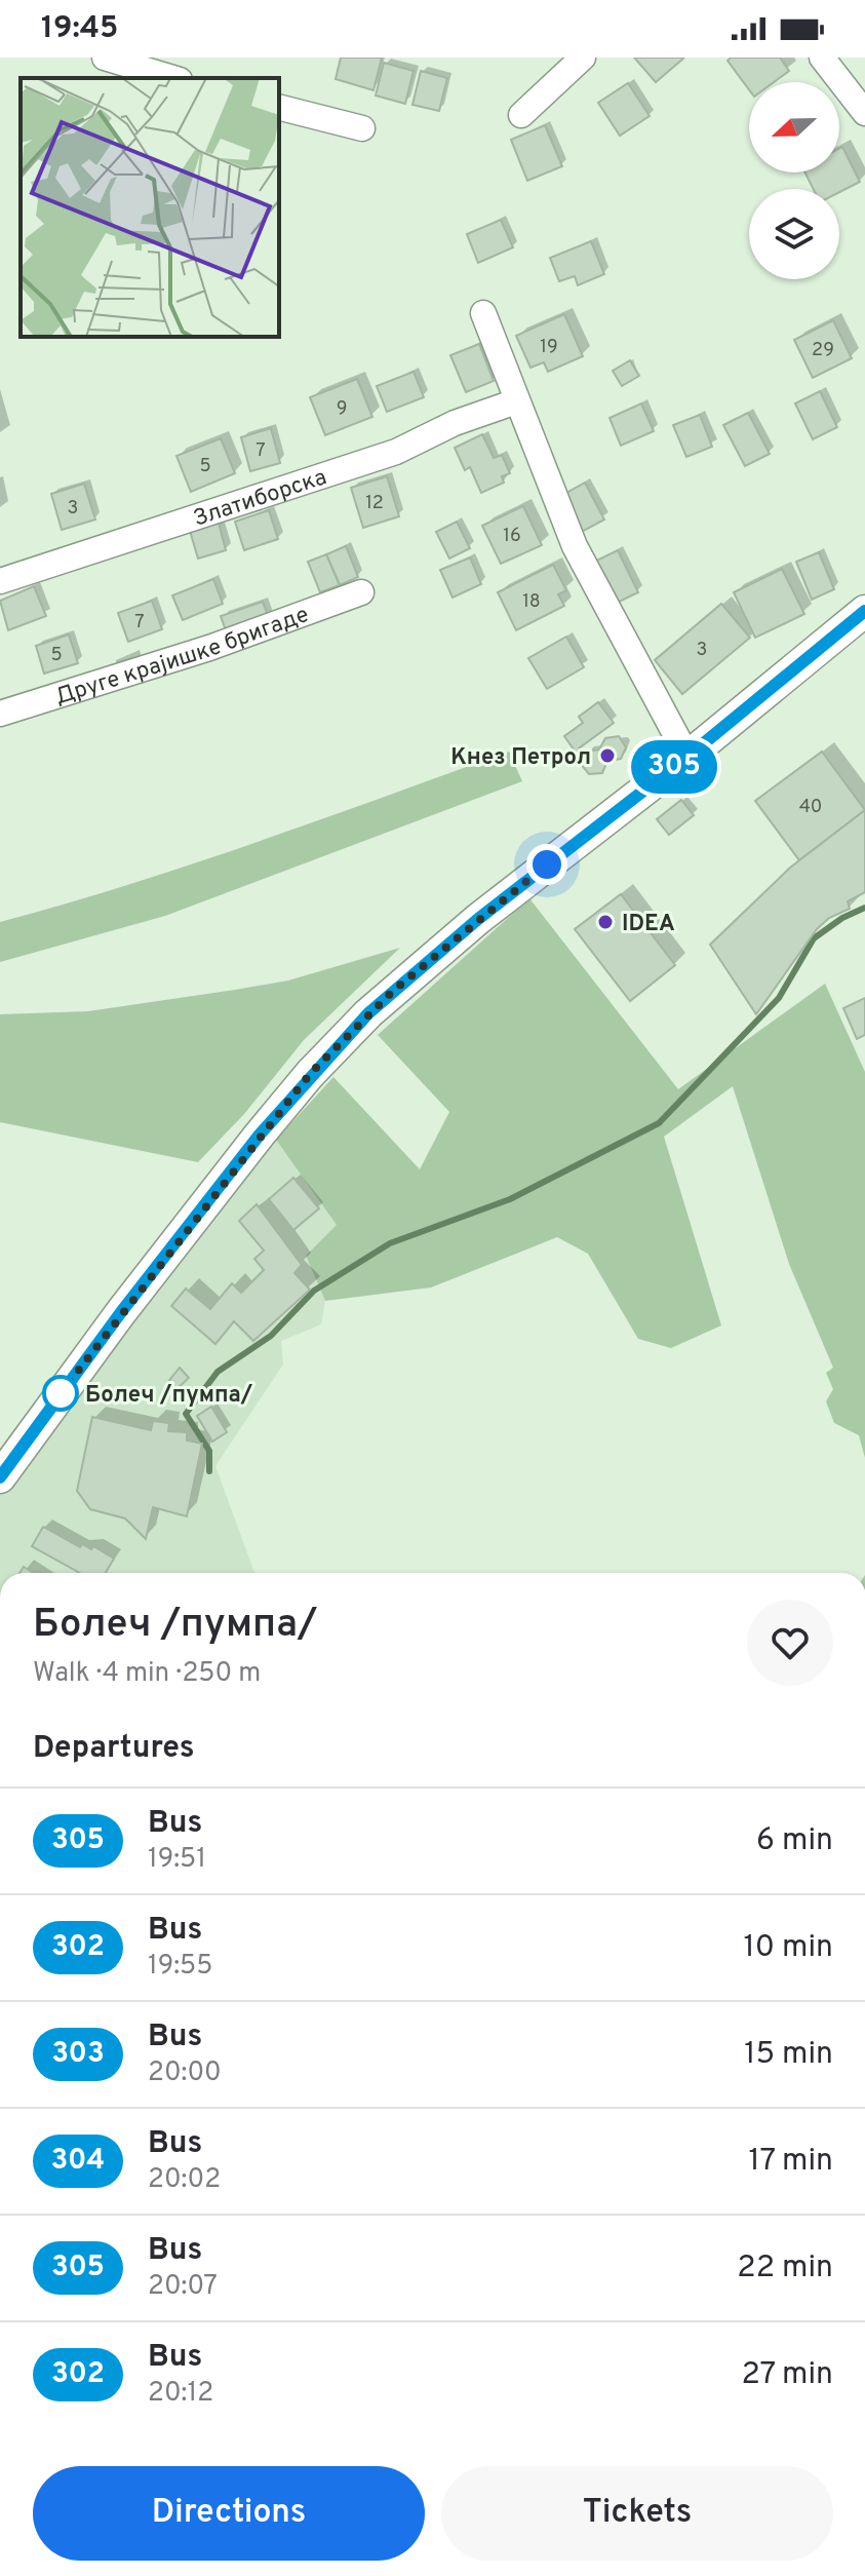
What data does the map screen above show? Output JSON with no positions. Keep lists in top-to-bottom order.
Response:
{
  "streets": {
    "street": ["Златиборска", "Друге крајишке бригаде"]
  },
  "places": ["Кнез Петрол", "IDEA", "Болеч /пумпа/"],
  "lines": ["bus line 305"],
  "house_numbers": [
    "19",
    "29",
    "9",
    "7",
    "5",
    "12",
    "3",
    "16",
    "18",
    "7",
    "3",
    "5",
    "40"
  ],
  "north": "left",
  "page": {
    "status": "19:45",
    "on_map": "305",
    "heading": [
      ["Болеч /пумпа/", "Walk · 4 min · 250 m"],
      "Departures"
    ],
    "list": [
      {
        "mark": "305",
        "name": "Bus",
        "note": "19:51",
        "value": "6 min"
      },
      {
        "mark": "302",
        "name": "Bus",
        "note": "19:55",
        "value": "10 min"
      },
      {
        "mark": "303",
        "name": "Bus",
        "note": "20:00",
        "value": "15 min"
      },
      {
        "mark": "304",
        "name": "Bus",
        "note": "20:02",
        "value": "17 min"
      },
      {
        "mark": "305",
        "name": "Bus",
        "note": "20:07",
        "value": "22 min"
      },
      {
        "mark": "302",
        "name": "Bus",
        "note": "20:12",
        "value": "27 min"
      }
    ],
    "buttons": ["Directions", "Tickets"]
  }
}
